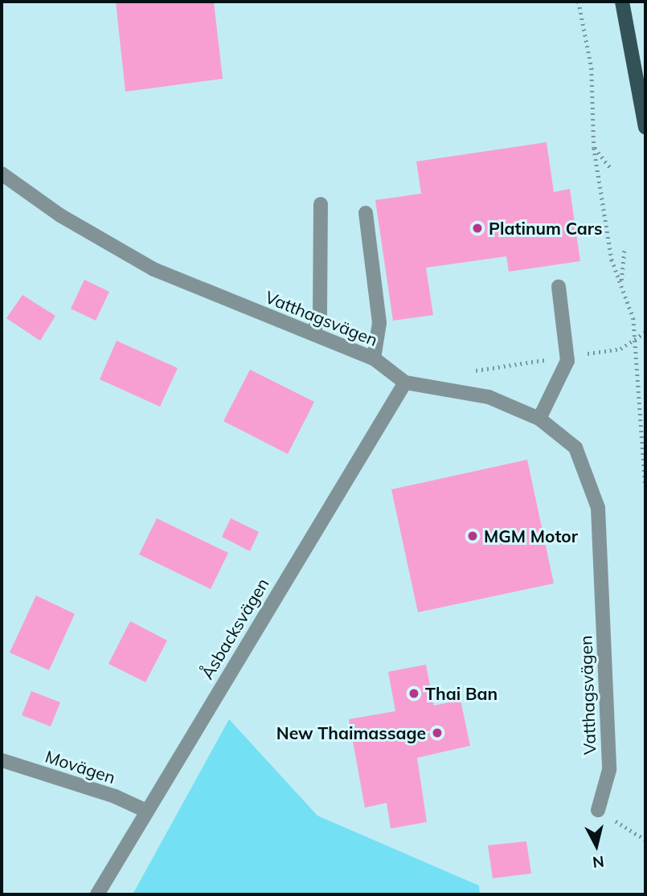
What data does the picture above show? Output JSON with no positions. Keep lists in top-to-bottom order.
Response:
{
  "streets": {
    "street": ["Vatthagsvägen", "Åsbacksvägen", "Movägen"]
  },
  "crossings": [
    ["Vatthagsvägen", "Åsbacksvägen"],
    ["Åsbacksvägen", "Movägen"]
  ],
  "places": [
    "Platinum Cars",
    "MGM Motor",
    "Thai Ban",
    "New Thaimassage"
  ],
  "north": "bottom"
}
